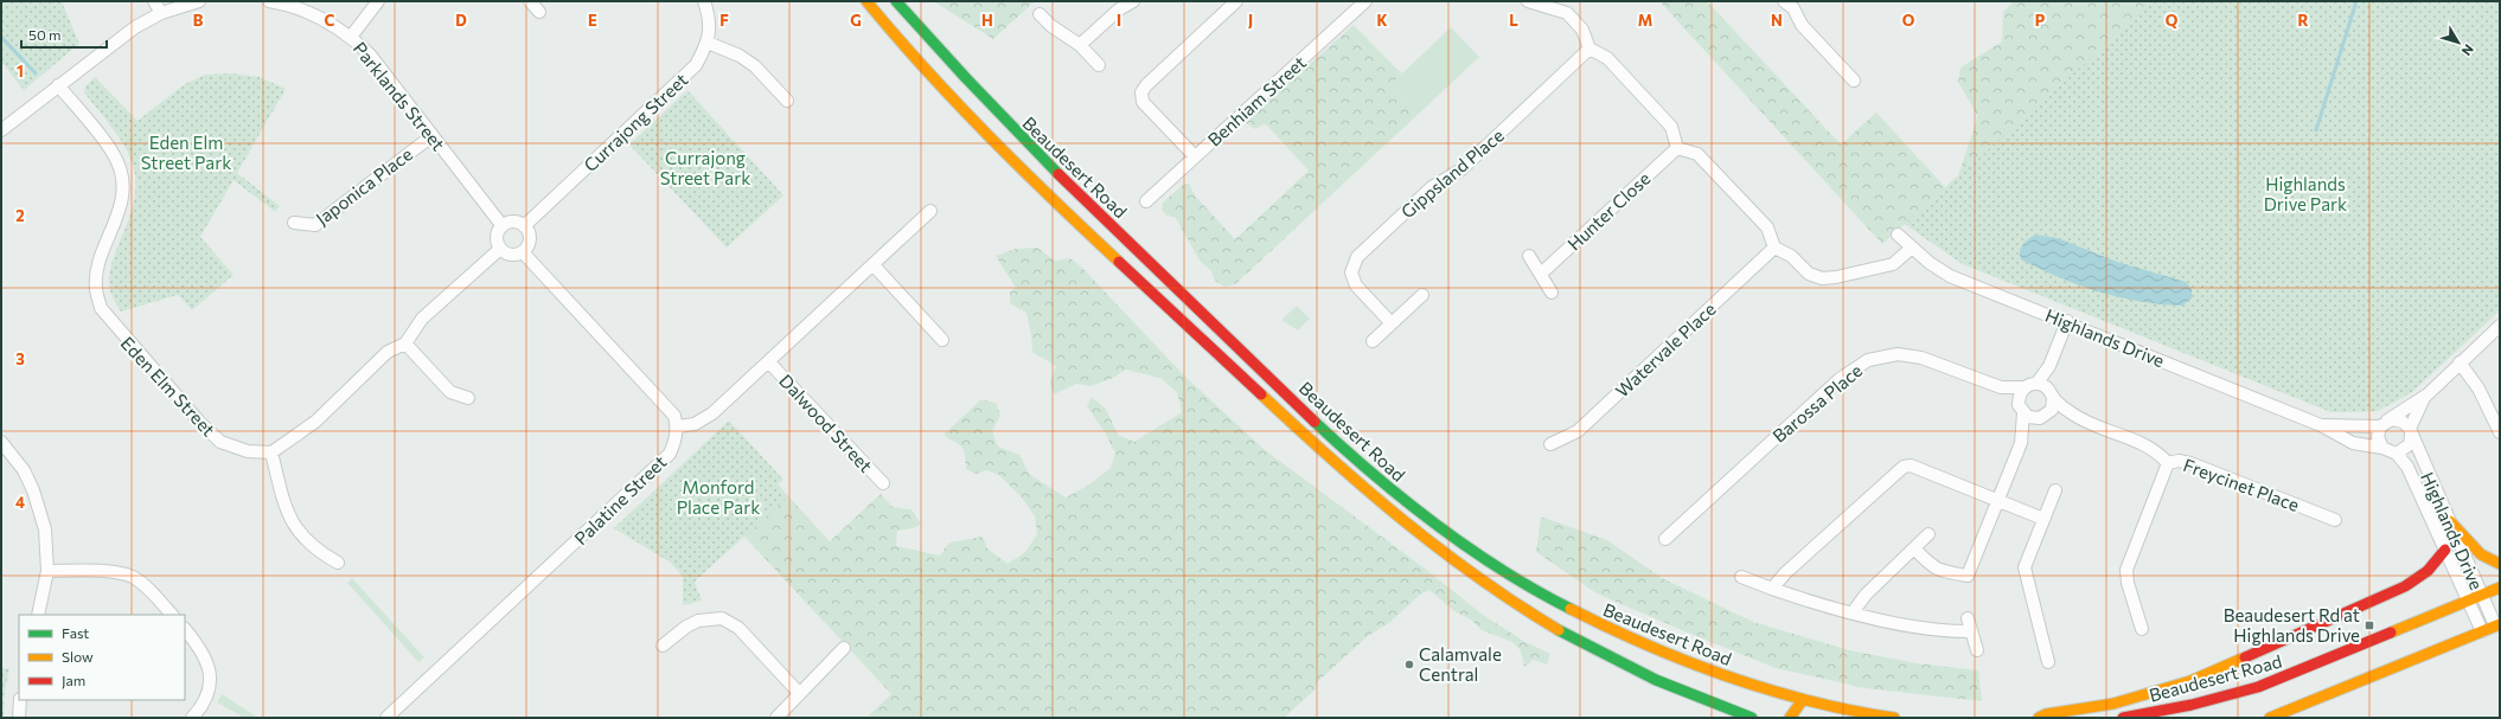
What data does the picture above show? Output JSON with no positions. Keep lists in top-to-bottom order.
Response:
{
  "streets": {
    "main road": ["Beaudesert Road"],
    "street": [
      "Parklands Street",
      "Benhiam Street",
      "Currajong Street",
      "Gippsland Place",
      "Japonica Place",
      "Hunter Close",
      "Highlands Drive",
      "Watervale Place",
      "Eden Elm Street",
      "Barossa Place",
      "Dalwood Street",
      "Freycinet Place",
      "Palatine Street"
    ]
  },
  "crossings": [
    ["Parklands Street", "Currajong Street"],
    ["Parklands Street", "Japonica Place"],
    ["Beaudesert Road", "Highlands Drive"],
    ["Barossa Place", "Freycinet Place"]
  ],
  "parks": [
    "Eden Elm Street Park",
    "Currajong Street Park",
    "Highlands Drive Park",
    "Monford Place Park"
  ],
  "places": {
    "transit": ["Beaudesert Rd at Highlands Drive"],
    "other": ["Calamvale Central"]
  },
  "legend": ["Fast", "Slow", "Jam"],
  "scale_bar": "50 m",
  "north": "bottom right",
  "grid": {
    "columns": [
      "B",
      "C",
      "D",
      "E",
      "F",
      "G",
      "H",
      "I",
      "J",
      "K",
      "L",
      "M",
      "N",
      "O",
      "P",
      "Q",
      "R"
    ],
    "rows": [
      "1",
      "2",
      "3",
      "4"
    ]
  }
}
